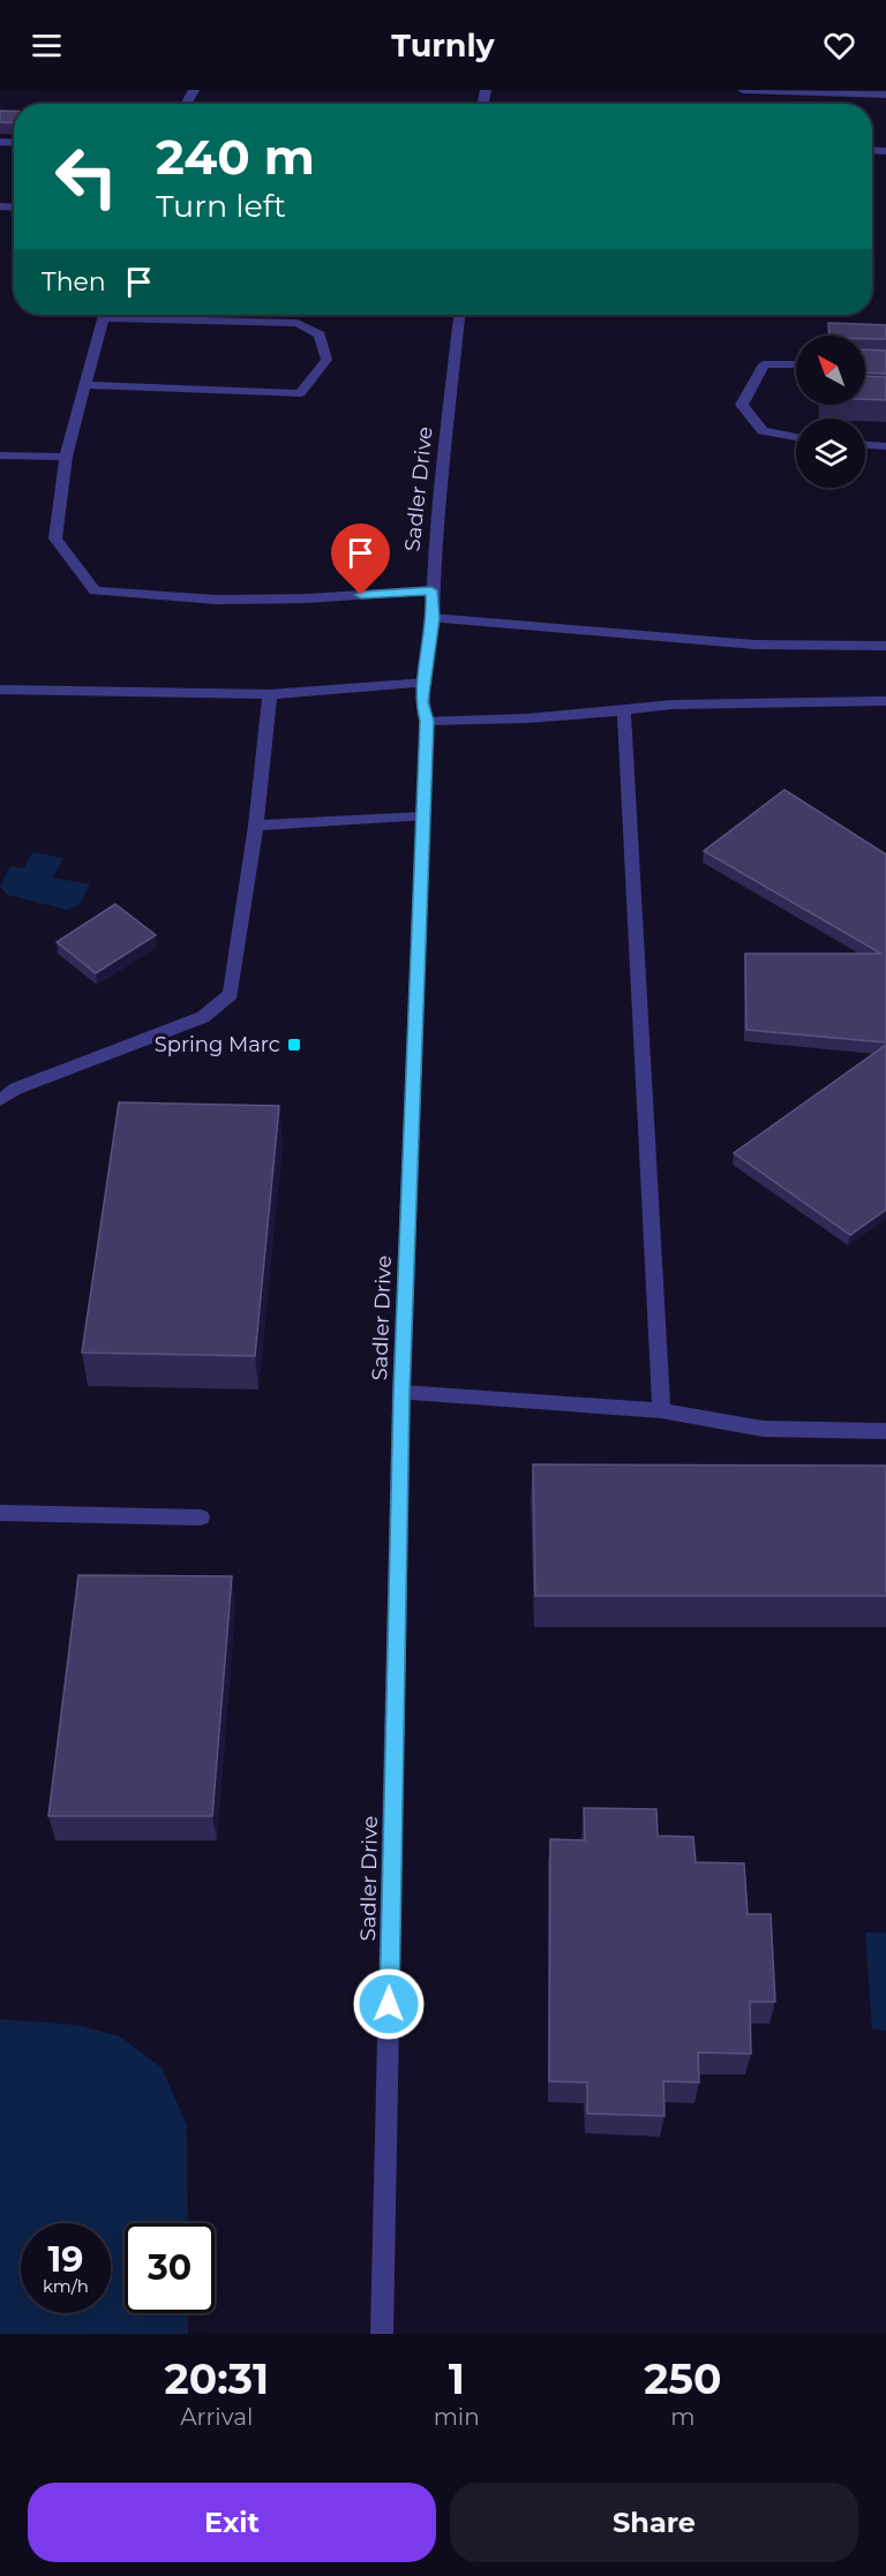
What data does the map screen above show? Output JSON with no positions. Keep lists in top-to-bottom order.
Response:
{
  "streets": {
    "street": ["Sadler Drive"]
  },
  "places": {
    "transit": ["Spring Marc"]
  },
  "north": "top left",
  "page": {
    "header": "Turnly",
    "turn": ["240 m", "Turn left"],
    "then": "Then",
    "speed": "19 km/h",
    "limit": "30",
    "eta": [
      "20:31",
      "Arrival",
      "1",
      "min",
      "250",
      "m"
    ],
    "buttons": ["Exit", "Share"]
  }
}
